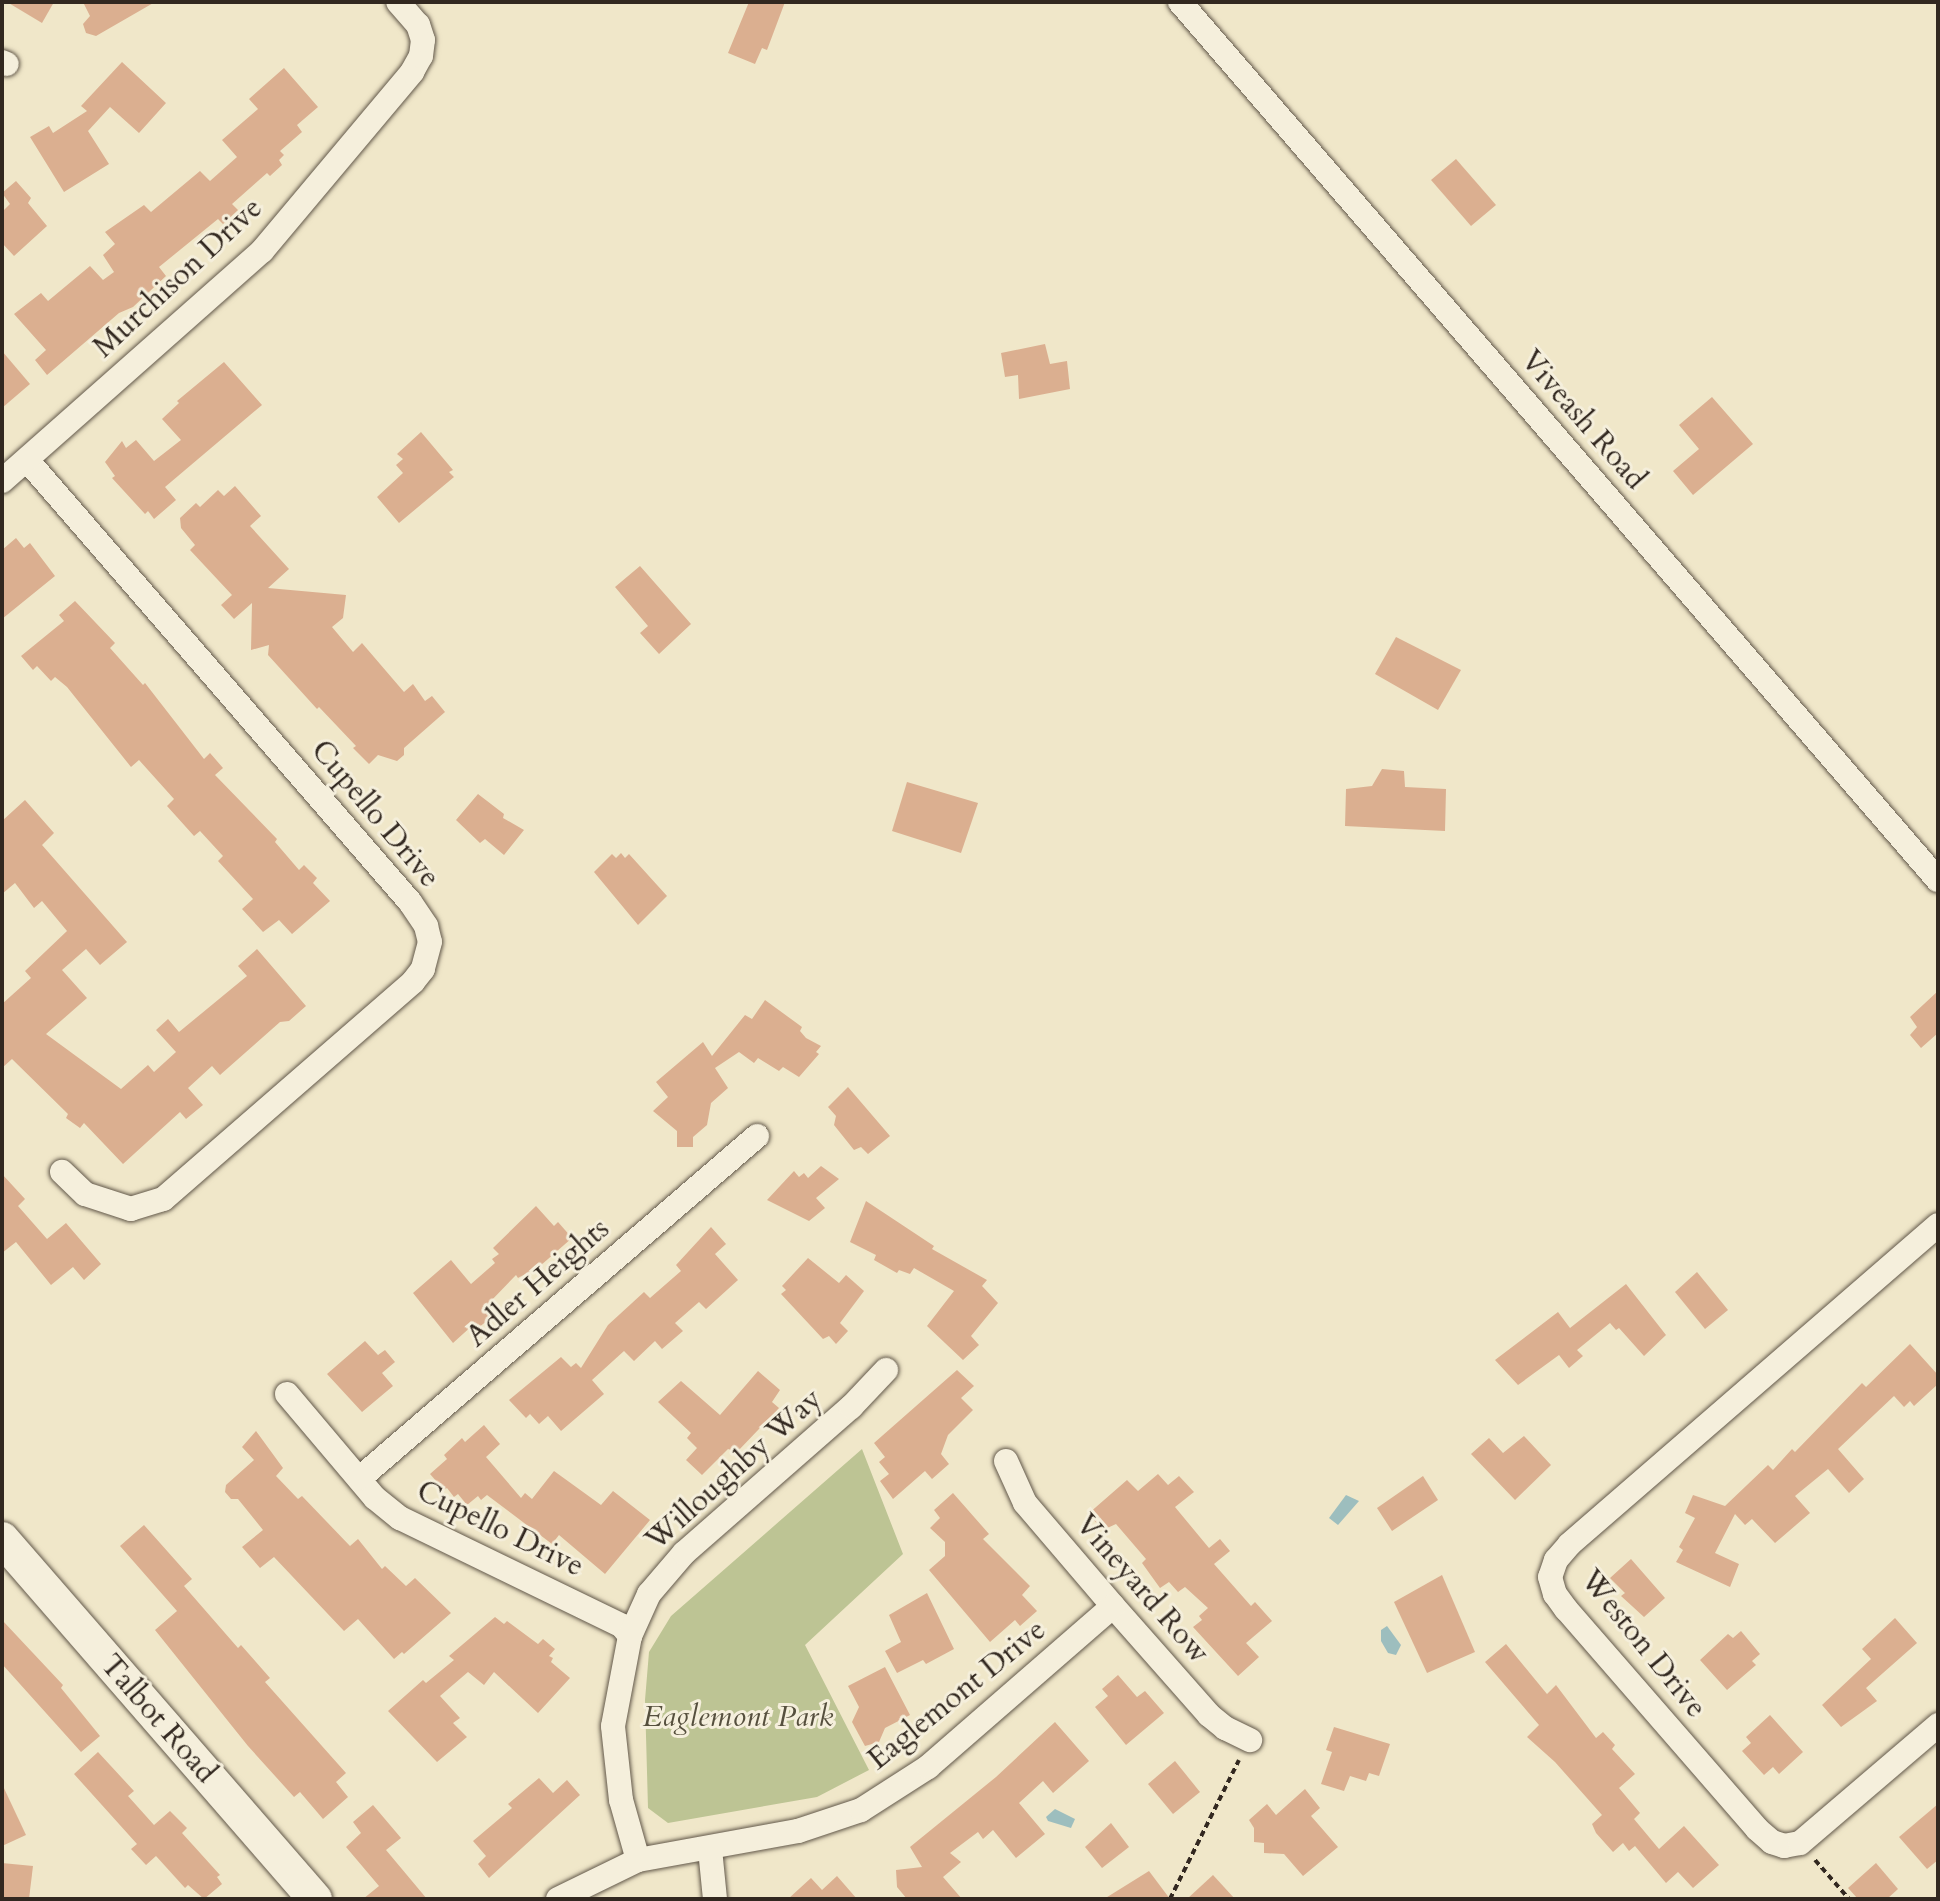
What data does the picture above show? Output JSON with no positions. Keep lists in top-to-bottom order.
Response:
{
  "streets": {
    "main road": ["Talbot Road"],
    "street": [
      "Murchison Drive",
      "Viveash Road",
      "Cupello Drive",
      "Adler Heights",
      "Willoughby Way",
      "Vineyard Row",
      "Weston Drive",
      "Eaglemont Drive"
    ]
  },
  "crossings": [
    ["Murchison Drive", "Cupello Drive"],
    ["Cupello Drive", "Adler Heights"],
    ["Cupello Drive", "Willoughby Way"],
    ["Willoughby Way", "Eaglemont Drive"],
    ["Vineyard Row", "Eaglemont Drive"]
  ],
  "parks": ["Eaglemont Park"]
}
